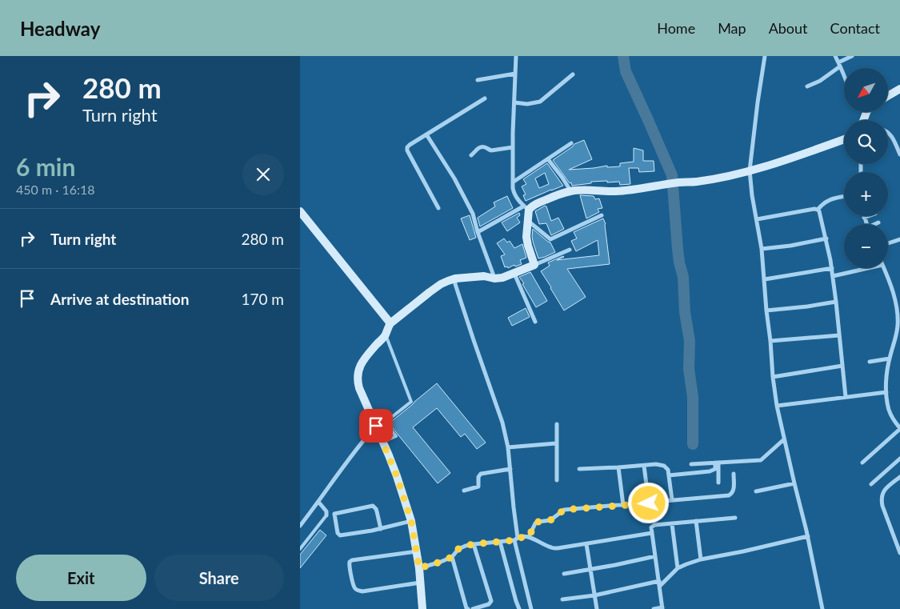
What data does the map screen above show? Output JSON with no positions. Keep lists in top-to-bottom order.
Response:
{
  "north": "bottom left",
  "page": {
    "header": "Headway",
    "nav": [
      "Home",
      "Map",
      "About",
      "Contact"
    ],
    "turn": ["280 m", "Turn right"],
    "map_buttons": ["+", "−"],
    "heading": ["6 min", "450 m · 16:18"],
    "list": [
      {
        "name": "Turn right",
        "value": "280 m"
      },
      {
        "name": "Arrive at destination",
        "value": "170 m"
      }
    ],
    "buttons": ["Exit", "Share"]
  }
}
